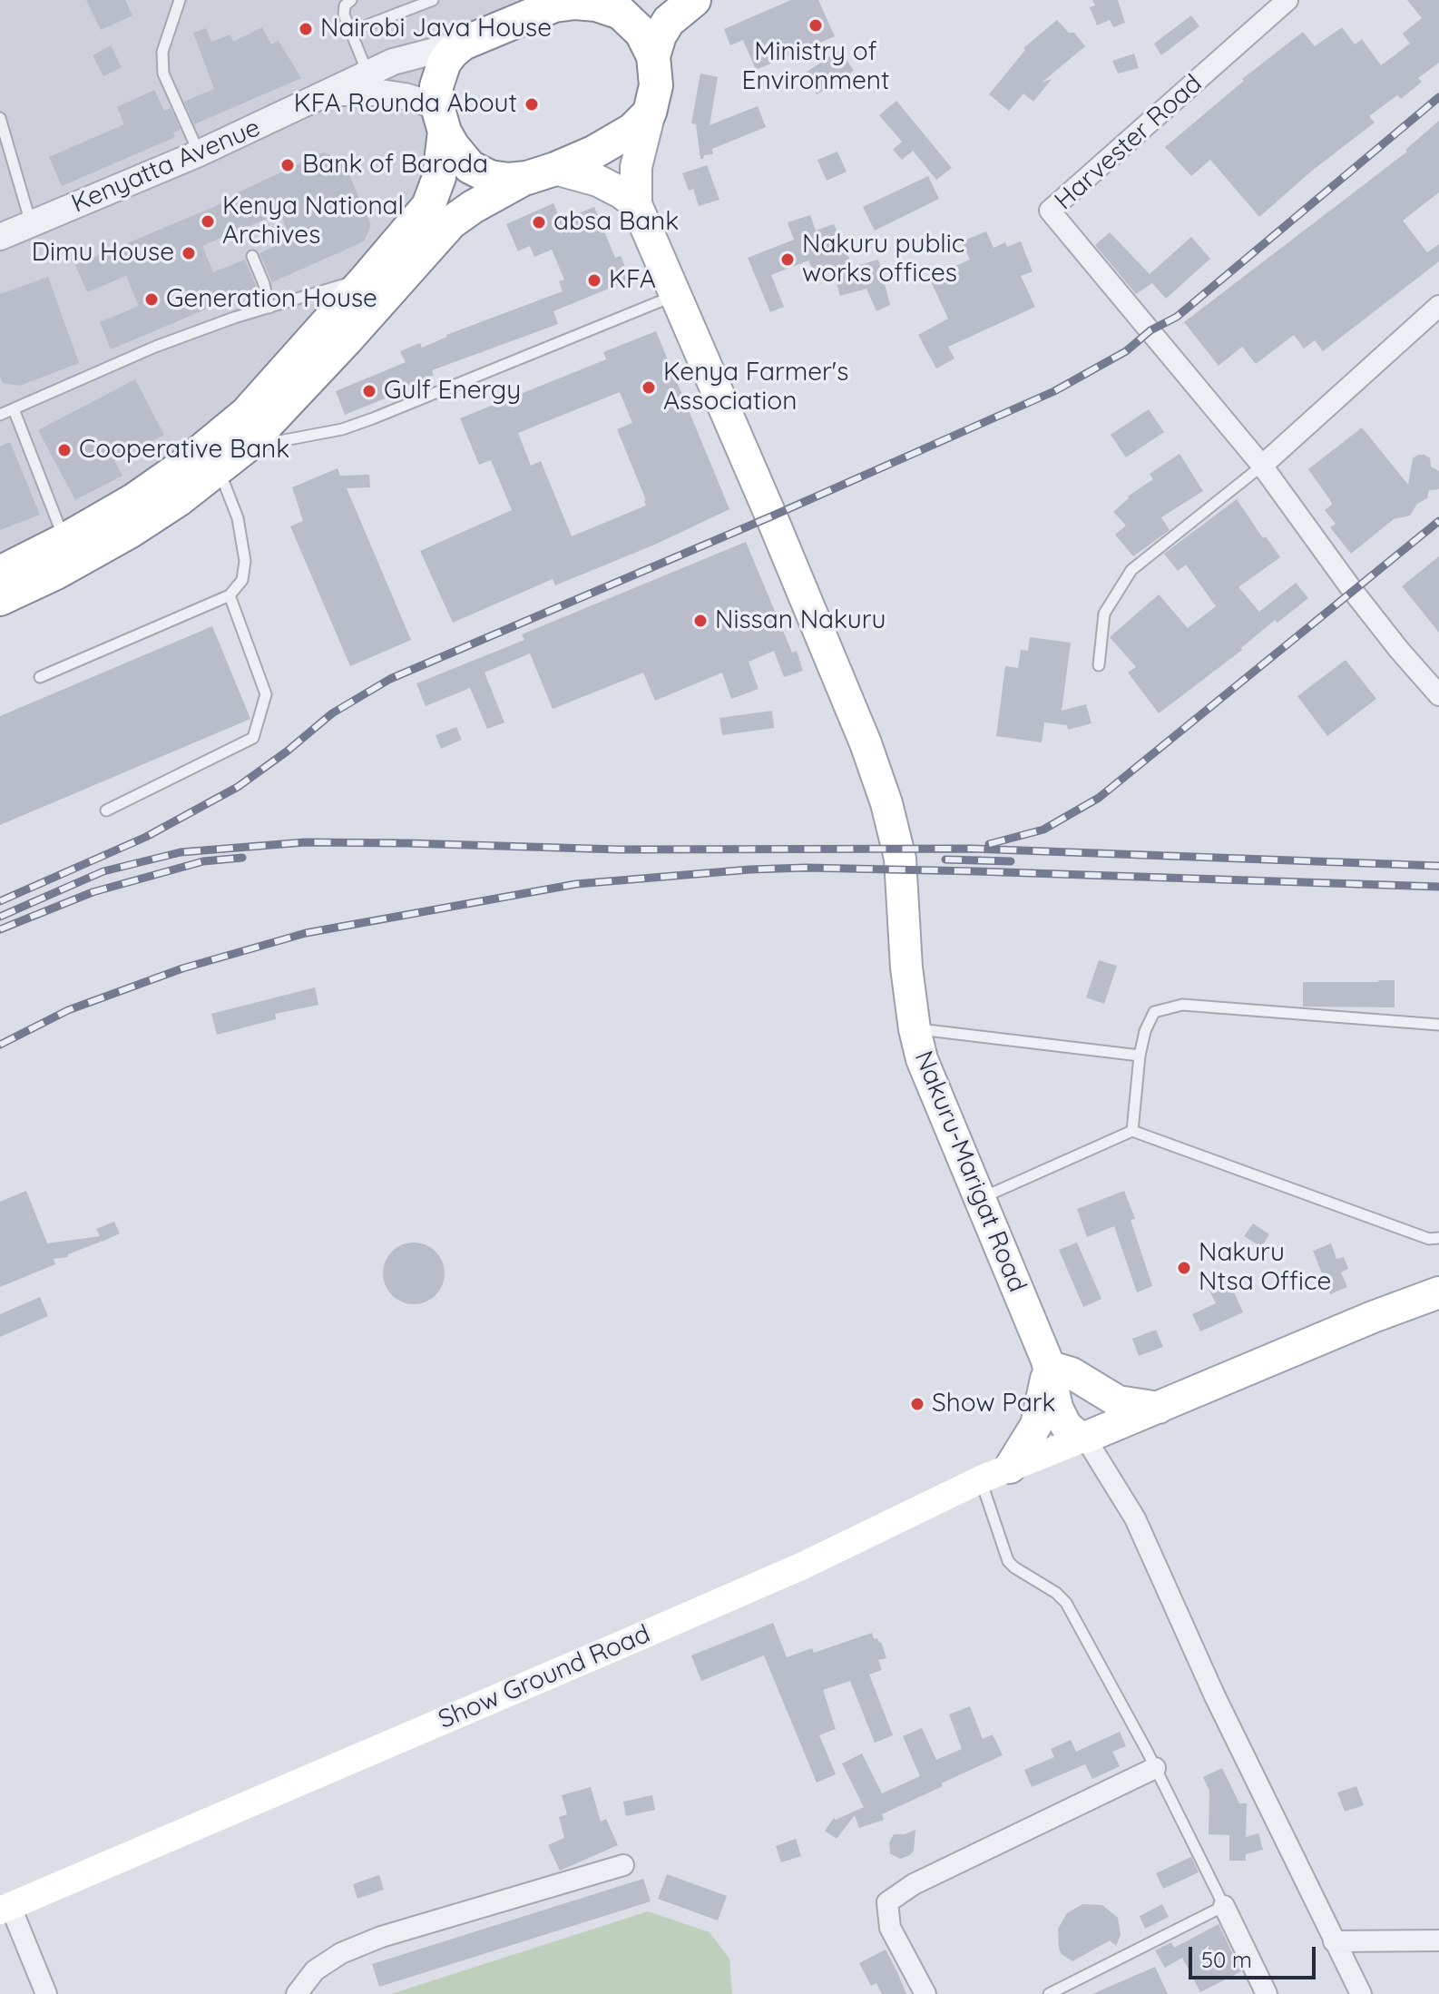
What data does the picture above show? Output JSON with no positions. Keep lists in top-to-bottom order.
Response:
{
  "streets": {
    "main road": ["Nakuru-Marigat Road", "Show Ground Road"],
    "street": ["Harvester Road", "Kenyatta Avenue"]
  },
  "crossings": [
    ["Nakuru-Marigat Road", "Show Ground Road"]
  ],
  "places": [
    "Ministry of Environment",
    "Nairobi Java House",
    "KFA Rounda About",
    "Bank of Baroda",
    "Kenya National Archives",
    "absa Bank",
    "Dimu House",
    "Nakuru public works offices",
    "KFA",
    "Generation House",
    "Kenya Farmer's Association",
    "Gulf Energy",
    "Cooperative Bank",
    "Nissan Nakuru",
    "Nakuru Ntsa Office",
    "Show Park"
  ],
  "scale_bar": "50 m"
}
